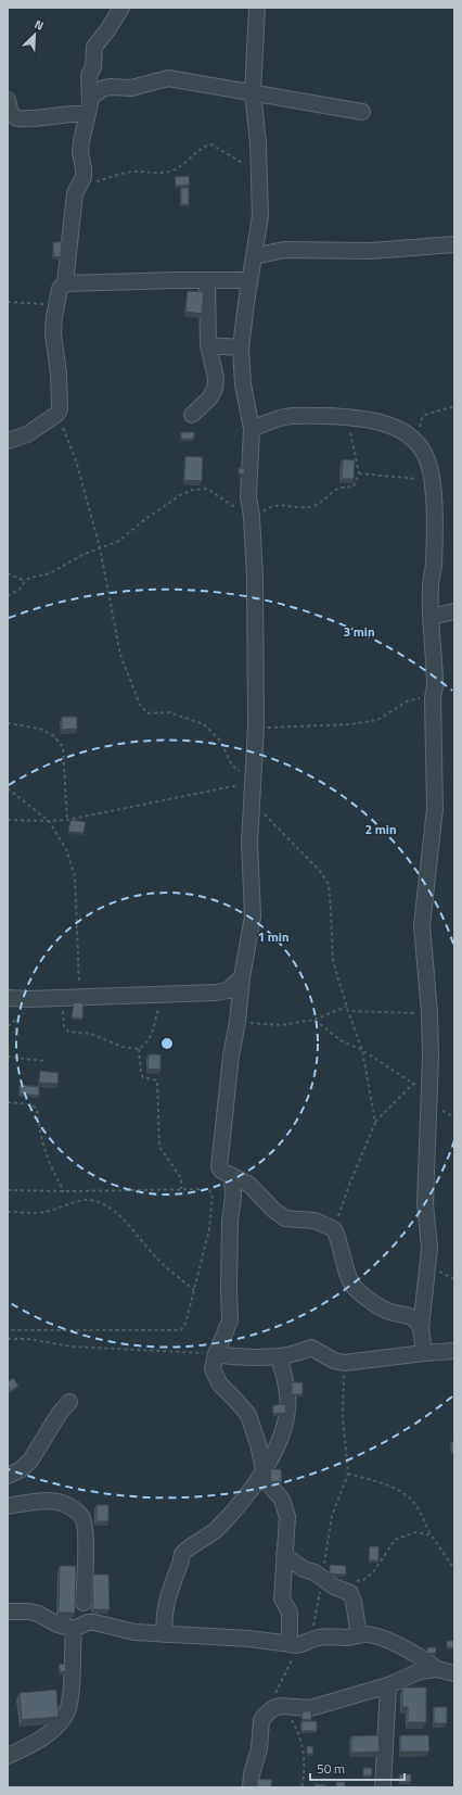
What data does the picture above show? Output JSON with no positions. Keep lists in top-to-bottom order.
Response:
{
  "scale_bar": "50 m",
  "north": "top right",
  "rings": ["3 min", "2 min", "1 min"]
}
